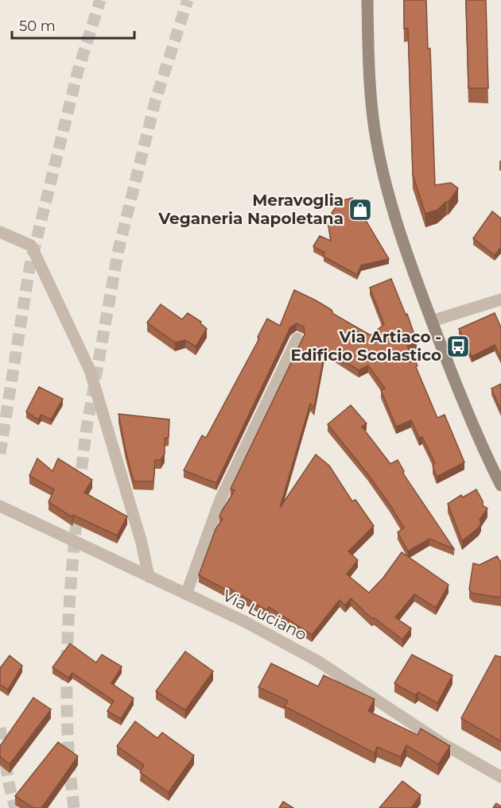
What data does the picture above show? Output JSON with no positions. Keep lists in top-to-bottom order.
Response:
{
  "streets": {
    "street": ["Via Luciano"]
  },
  "places": {
    "shop": ["Meravoglia Veganeria Napoletana"],
    "bus stop": ["Via Artiaco - Edificio Scolastico"]
  },
  "scale_bar": "50 m"
}
